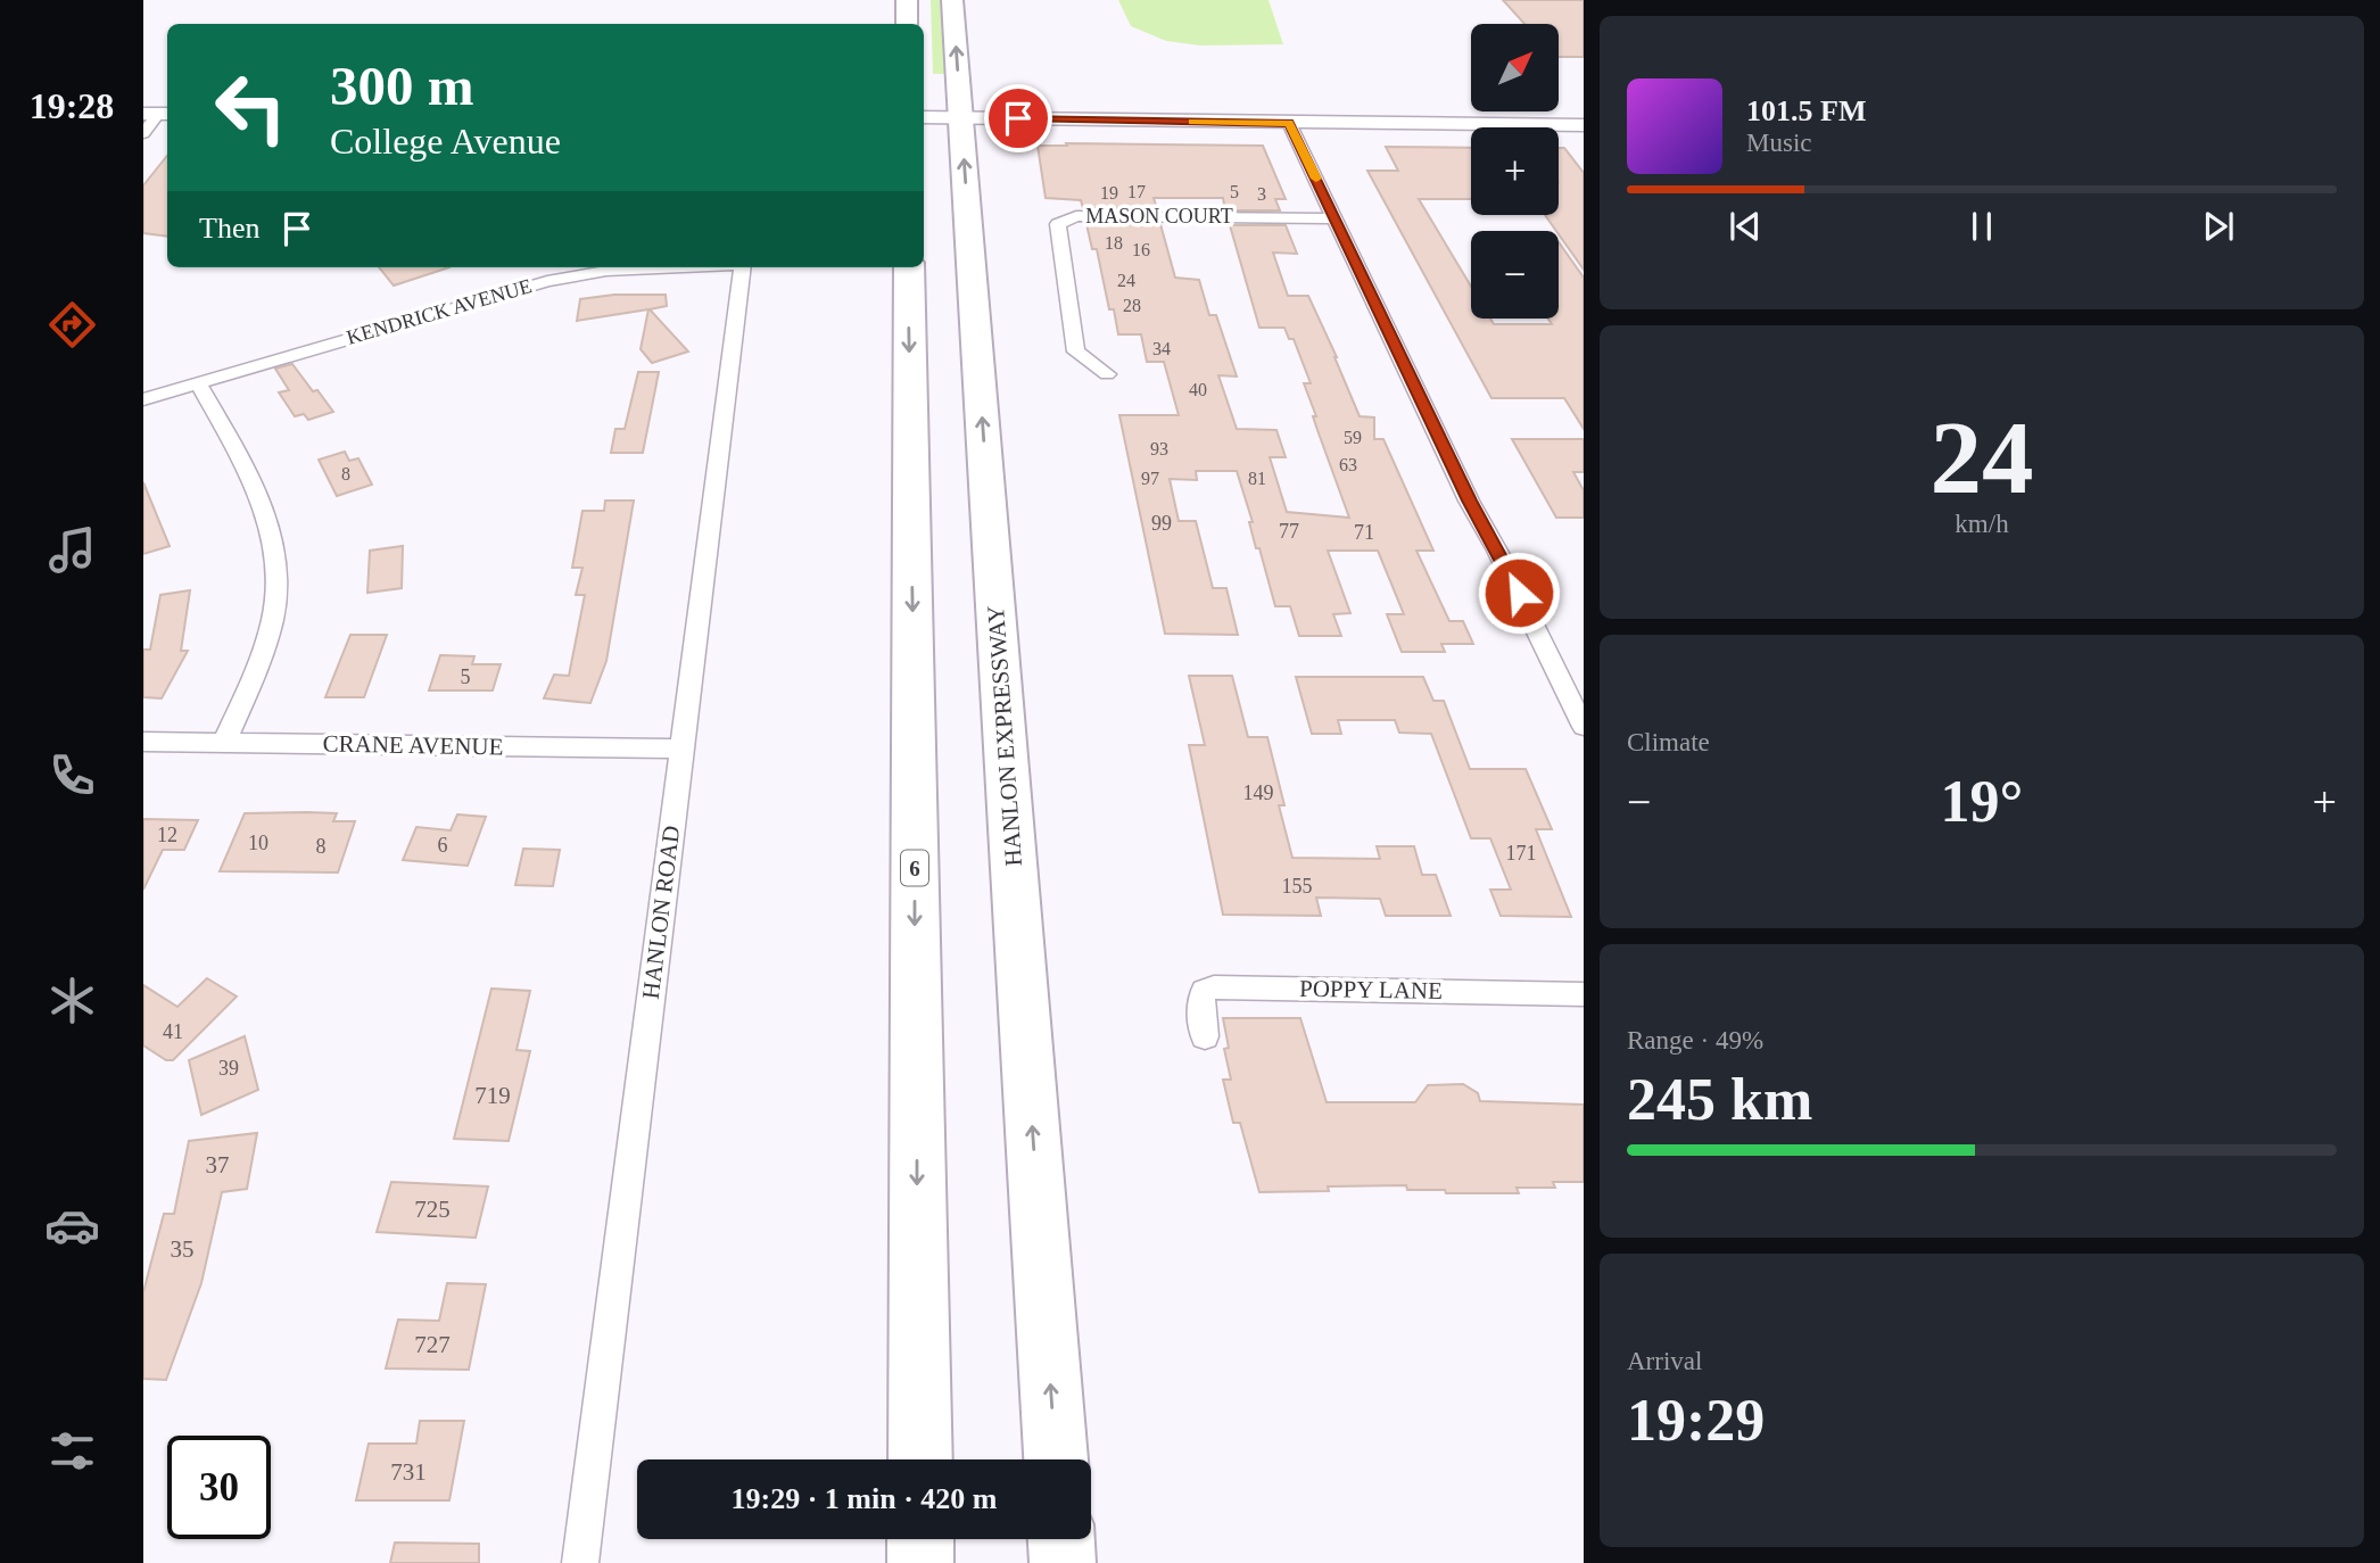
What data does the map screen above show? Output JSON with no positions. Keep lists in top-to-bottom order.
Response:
{
  "streets": {
    "highway": ["HANLON EXPRESSWAY", "6"],
    "street": [
      "MASON COURT",
      "KENDRICK AVENUE",
      "CRANE AVENUE",
      "HANLON ROAD",
      "POPPY LANE"
    ]
  },
  "crossings": [
    ["CRANE AVENUE", "HANLON ROAD"]
  ],
  "house_numbers": [
    "17",
    "5",
    "19",
    "3",
    "18",
    "16",
    "24",
    "28",
    "34",
    "40",
    "59",
    "93",
    "63",
    "8",
    "97",
    "81",
    "99",
    "77",
    "71",
    "5",
    "149",
    "12",
    "10",
    "6",
    "8",
    "171",
    "155",
    "41",
    "39",
    "719",
    "37",
    "725",
    "35",
    "727",
    "731"
  ],
  "north": "top right",
  "page": {
    "tabs": "19:28",
    "map_buttons": ["+", "−"],
    "turn": ["300 m", "College Avenue"],
    "song": ["101.5 FM", "Music"],
    "then": "Then",
    "tile": [
      ["24", "km/h"],
      "Climate",
      ["Range · 49%", "245 km"],
      ["Arrival", "19:29"]
    ],
    "heat": ["−", "19°", "+"],
    "limit": "30",
    "trip": "19:29 · 1 min · 420 m"
  }
}
